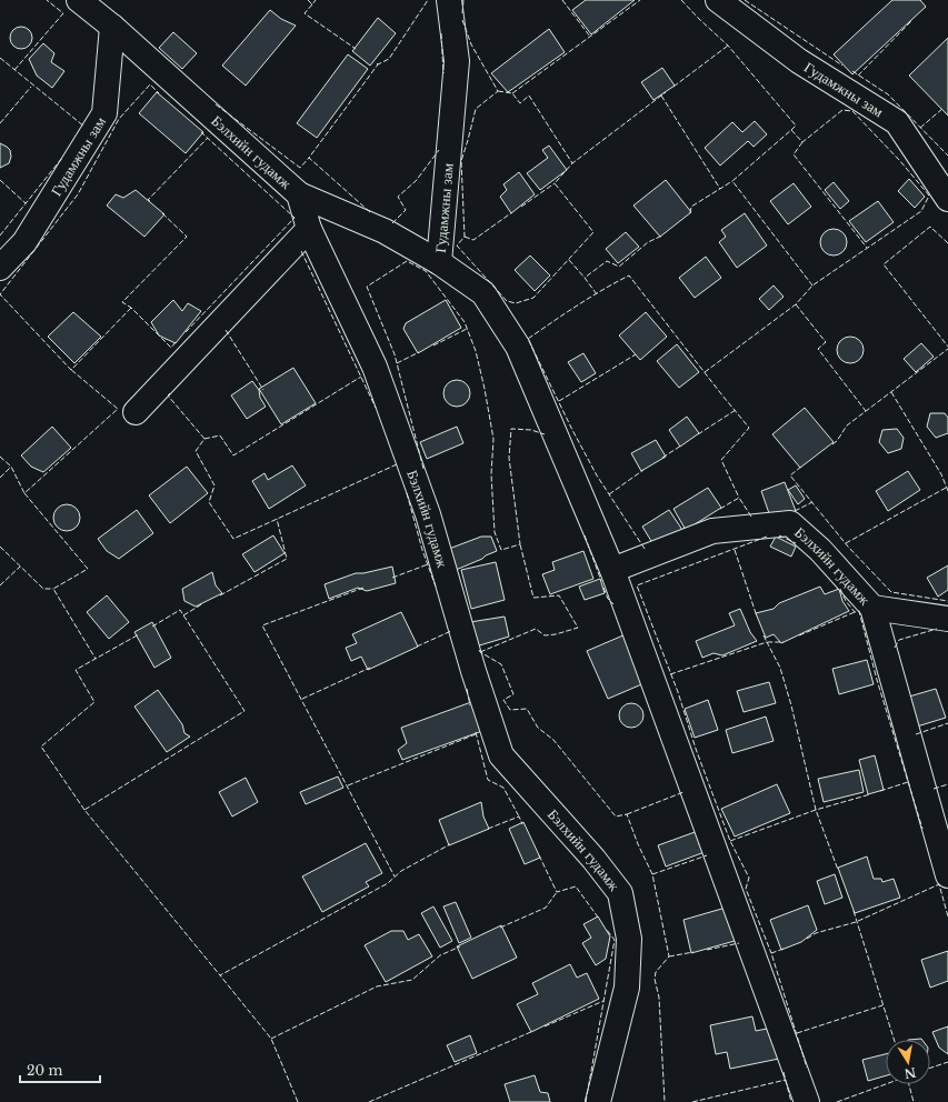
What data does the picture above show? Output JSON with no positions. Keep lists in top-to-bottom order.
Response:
{
  "streets": {
    "street": ["Гудамжны зам", "Бэлхийн гудамж"]
  },
  "crossings": [
    ["Гудамжны зам", "Бэлхийн гудамж"]
  ],
  "scale_bar": "20 m",
  "north": "bottom"
}
